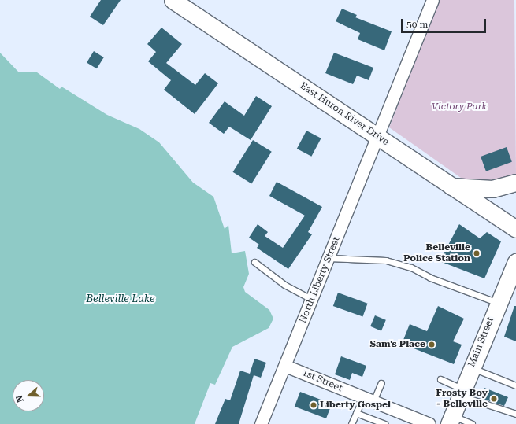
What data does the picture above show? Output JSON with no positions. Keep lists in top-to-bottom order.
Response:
{
  "streets": {
    "main road": ["East Huron River Drive", "Main Street"],
    "street": ["North Liberty Street", "1st Street"]
  },
  "crossings": [
    ["East Huron River Drive", "North Liberty Street"],
    ["North Liberty Street", "1st Street"]
  ],
  "water": ["Belleville Lake"],
  "parks": ["Victory Park"],
  "places": [
    "Belleville Police Station",
    "Sam's Place",
    "Frosty Boy - Belleville",
    "Liberty Gospel"
  ],
  "scale_bar": "50 m",
  "north": "left"
}
